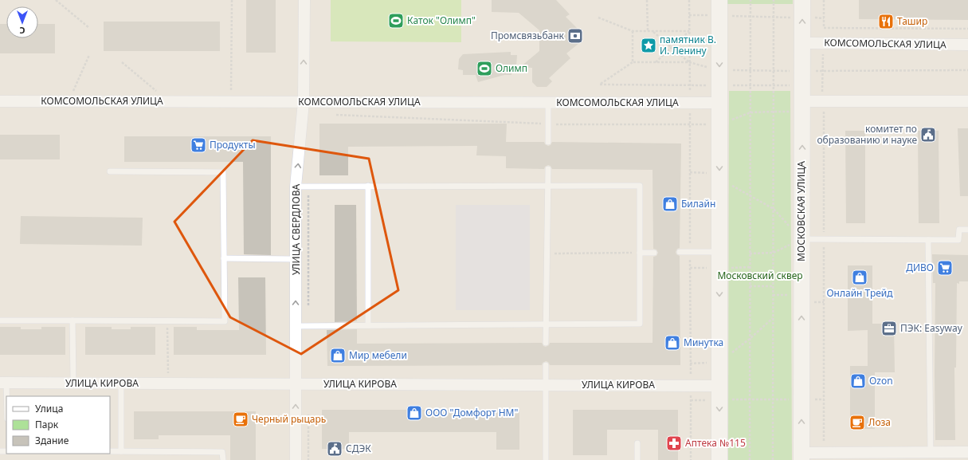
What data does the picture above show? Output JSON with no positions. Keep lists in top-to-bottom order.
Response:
{
  "streets": {
    "main road": ["МОСКОВСКАЯ УЛИЦА"],
    "street": ["КОМСОМОЛЬСКАЯ УЛИЦА", "УЛИЦА СВЕРДЛОВА", "УЛИЦА КИРОВА"]
  },
  "crossings": [
    ["КОМСОМОЛЬСКАЯ УЛИЦА", "МОСКОВСКАЯ УЛИЦА"],
    ["КОМСОМОЛЬСКАЯ УЛИЦА", "УЛИЦА СВЕРДЛОВА"],
    ["УЛИЦА СВЕРДЛОВА", "УЛИЦА КИРОВА"]
  ],
  "one_way": ["УЛИЦА СВЕРДЛОВА"],
  "parks": ["Московский сквер"],
  "places": {
    "sports": ["Каток \"Олимп\"", "Олимп"],
    "restaurant": ["Ташир"],
    "bank": ["Промсвязьбанк"],
    "place": ["памятник В. И. Ленину"],
    "public building": ["комитет по образованию и науке", "СДЭК"],
    "supermarket": ["Продукты", "ДИВО"],
    "shop": [
      "Билайн",
      "Онлайн Трейд",
      "Минутка",
      "Мир мебели",
      "Ozon",
      "ООО \"Домфорт НМ\""
    ],
    "office": ["ПЭК: Easyway"],
    "cafe": ["Черный рыцарь", "Лоза"],
    "pharmacy": ["Аптека №115"]
  },
  "legend": ["Улица", "Парк", "Здание"],
  "north": "bottom"
}
